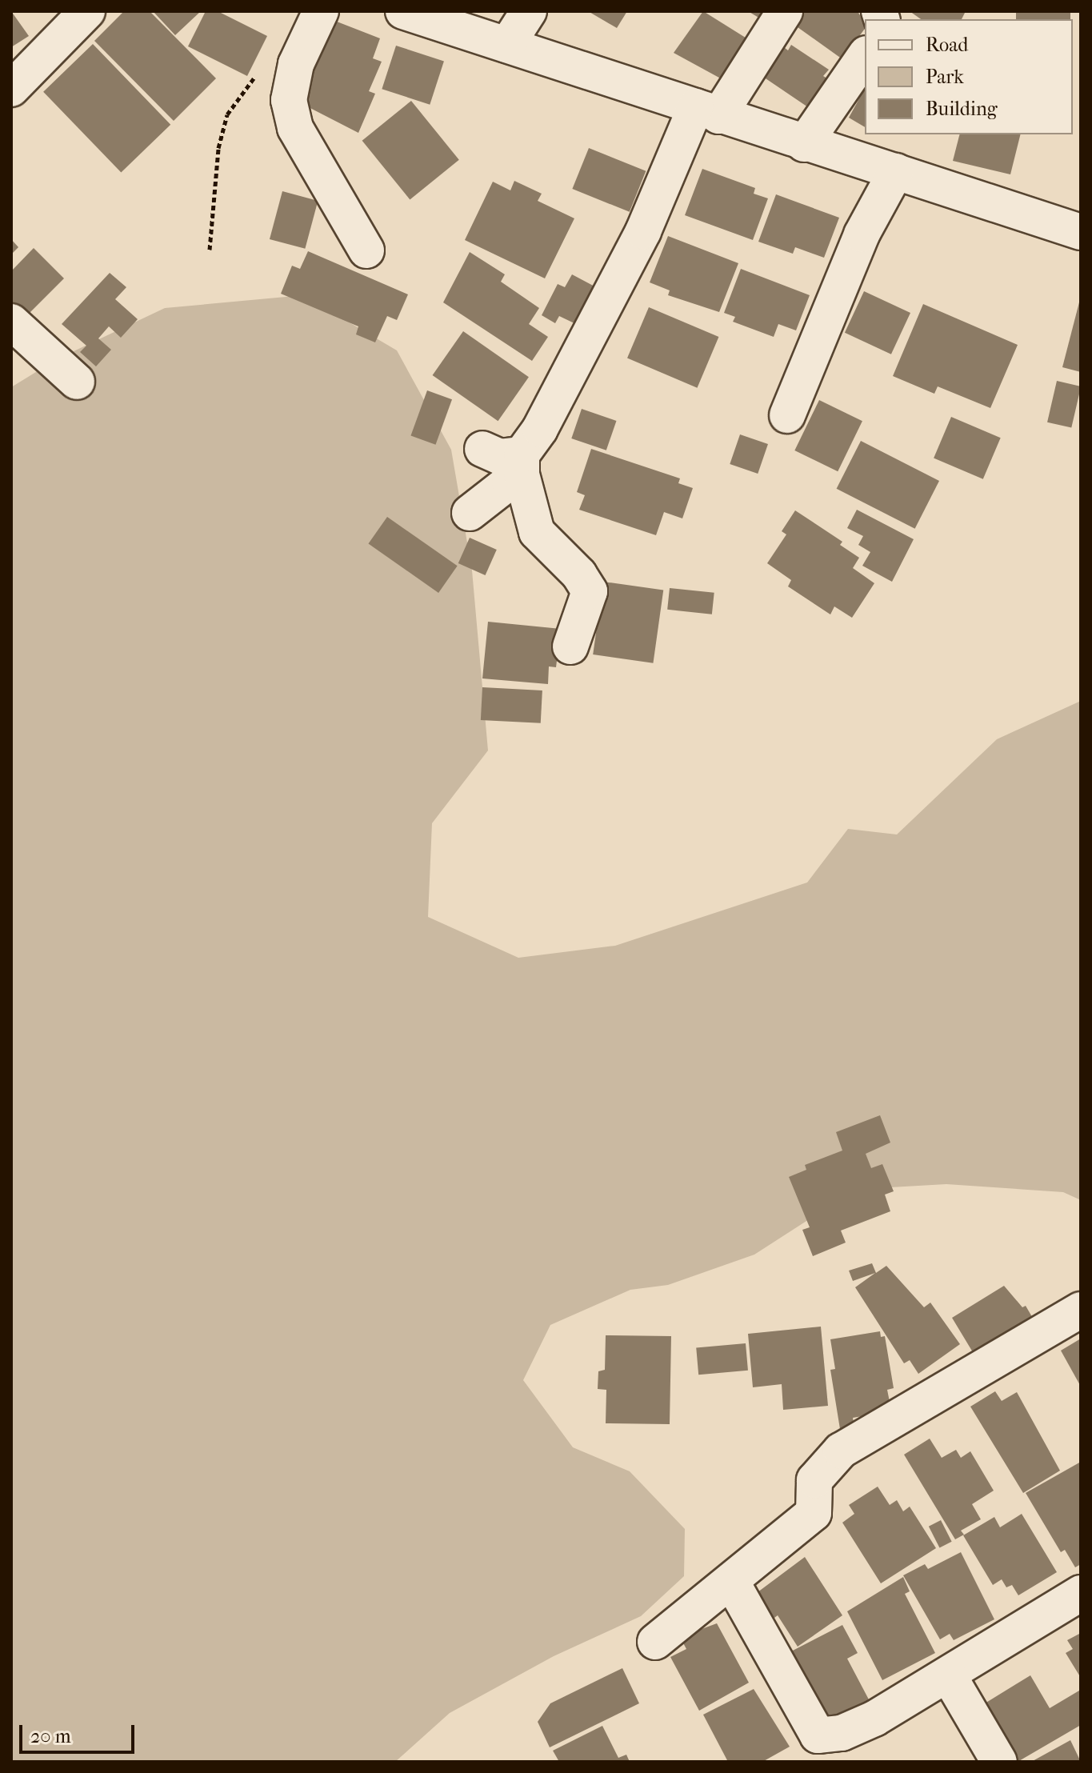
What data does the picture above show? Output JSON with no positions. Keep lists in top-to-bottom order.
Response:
{
  "legend": ["Road", "Park", "Building"],
  "scale_bar": "20 m"
}
